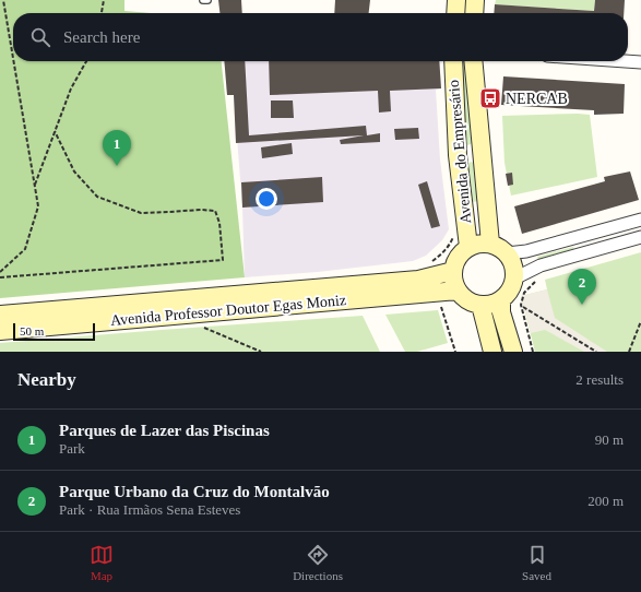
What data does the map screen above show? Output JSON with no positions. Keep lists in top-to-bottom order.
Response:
{
  "streets": {
    "main road": ["Avenida do Empresário", "Avenida Professor Doutor Egas Moniz"]
  },
  "crossings": [
    ["Avenida do Empresário", "Avenida Professor Doutor Egas Moniz"]
  ],
  "places": {
    "bus stop": ["NERCAB"]
  },
  "scale_bar": "50 m",
  "page": {
    "search": "Search here",
    "pins": ["1", "2"],
    "scale": "50 m",
    "heading": ["Nearby", "2 results"],
    "list": [
      {
        "mark": "1",
        "name": "Parques de Lazer das Piscinas",
        "note": "Park",
        "value": "90 m"
      },
      {
        "mark": "2",
        "name": "Parque Urbano da Cruz do Montalvão",
        "note": "Park · Rua Irmãos Sena Esteves",
        "value": "200 m"
      }
    ],
    "nav": ["Map", "Directions", "Saved"]
  }
}
